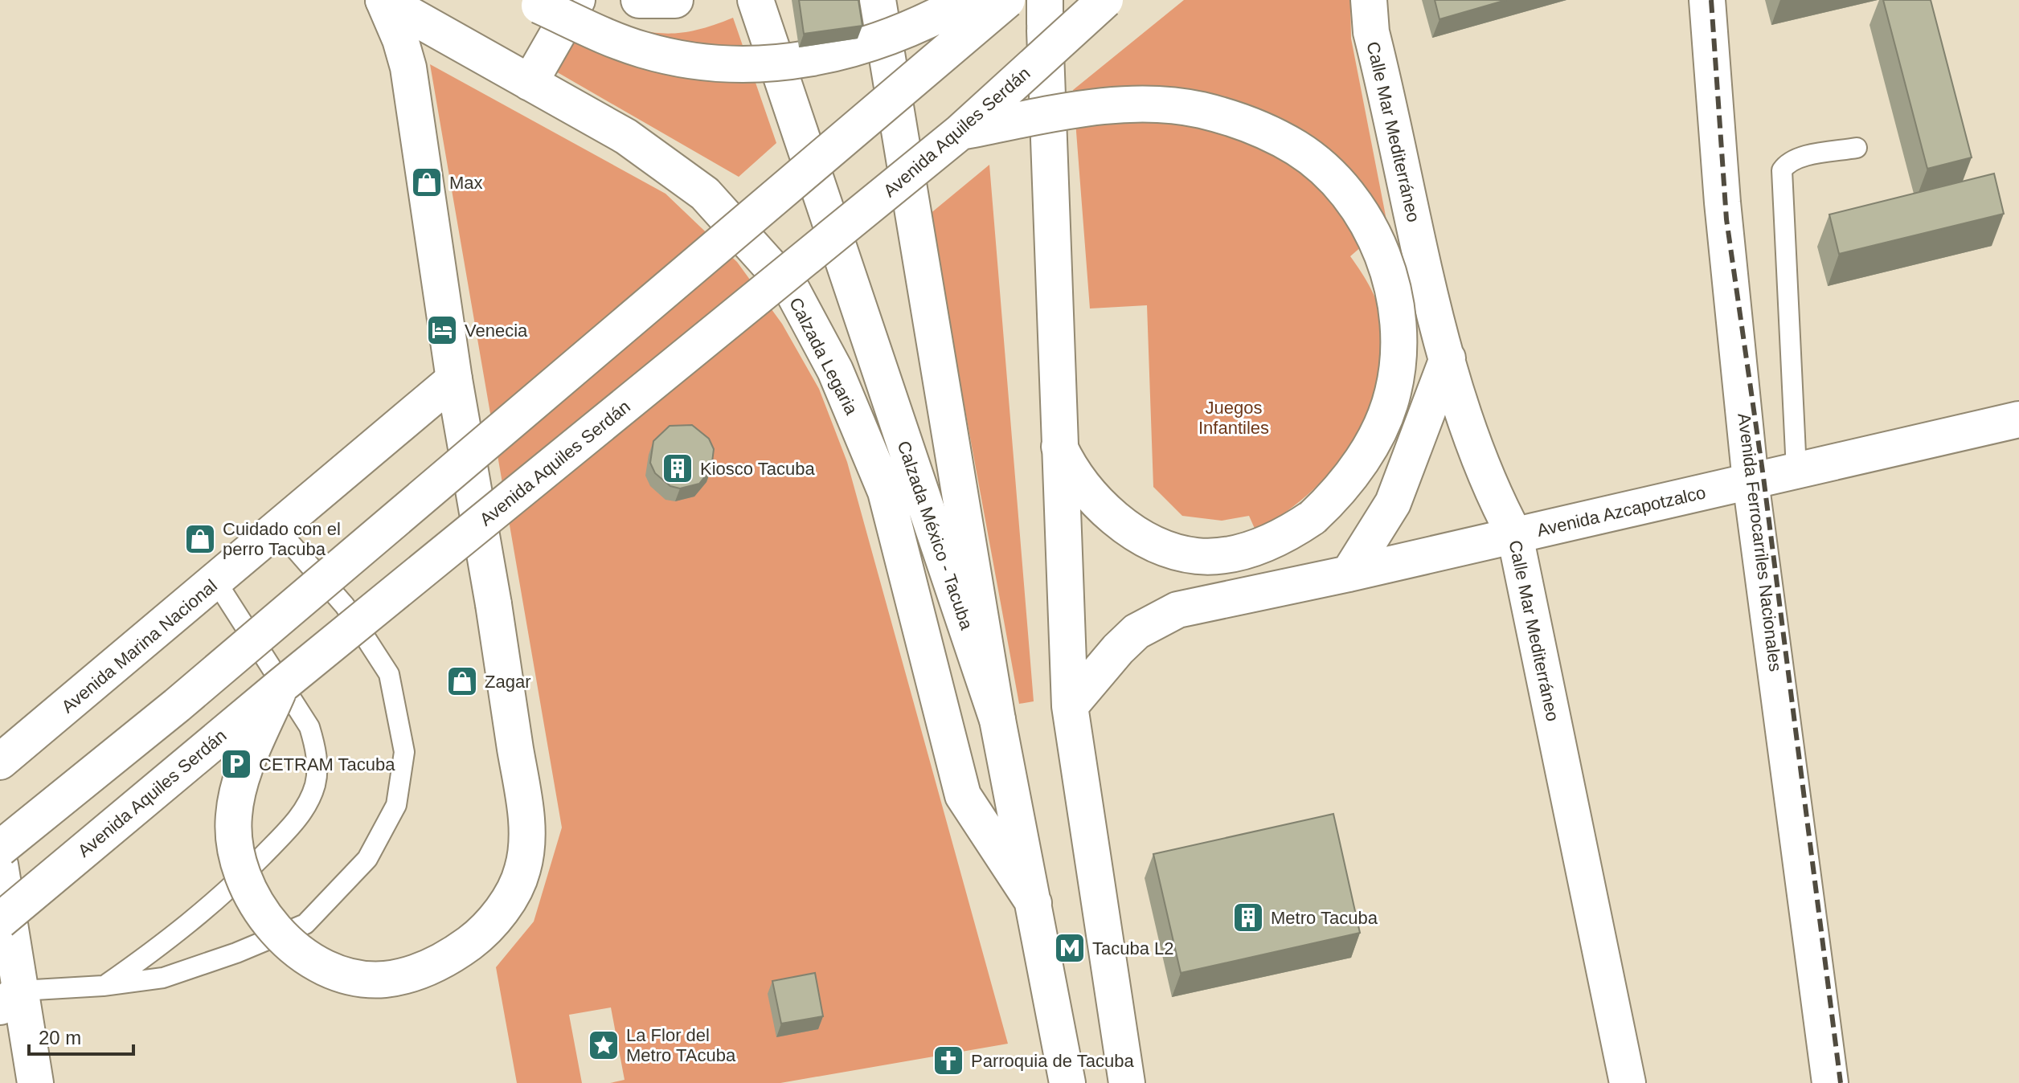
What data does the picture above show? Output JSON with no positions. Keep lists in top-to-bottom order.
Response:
{
  "streets": {
    "main road": [
      "Avenida Aquiles Serdán",
      "Calle Mar Mediterráneo",
      "Calzada Legaria",
      "Avenida Azcapotzalco",
      "Calzada México - Tacuba",
      "Avenida Ferrocarriles Nacionales",
      "Avenida Marina Nacional"
    ]
  },
  "crossings": [
    ["Calle Mar Mediterráneo", "Avenida Azcapotzalco"],
    ["Calzada Legaria", "Calzada México - Tacuba"],
    ["Avenida Azcapotzalco", "Avenida Ferrocarriles Nacionales"]
  ],
  "parks": ["Juegos Infantiles"],
  "places": {
    "shop": ["Max", "Cuidado con el perro Tacuba", "Zagar"],
    "hotel": ["Venecia"],
    "building": ["Kiosco Tacuba", "Metro Tacuba"],
    "parking": ["CETRAM Tacuba"],
    "metro station": ["Tacuba L2"],
    "place": ["La Flor del Metro TAcuba"],
    "church": ["Parroquia de Tacuba"]
  },
  "scale_bar": "20 m"
}
